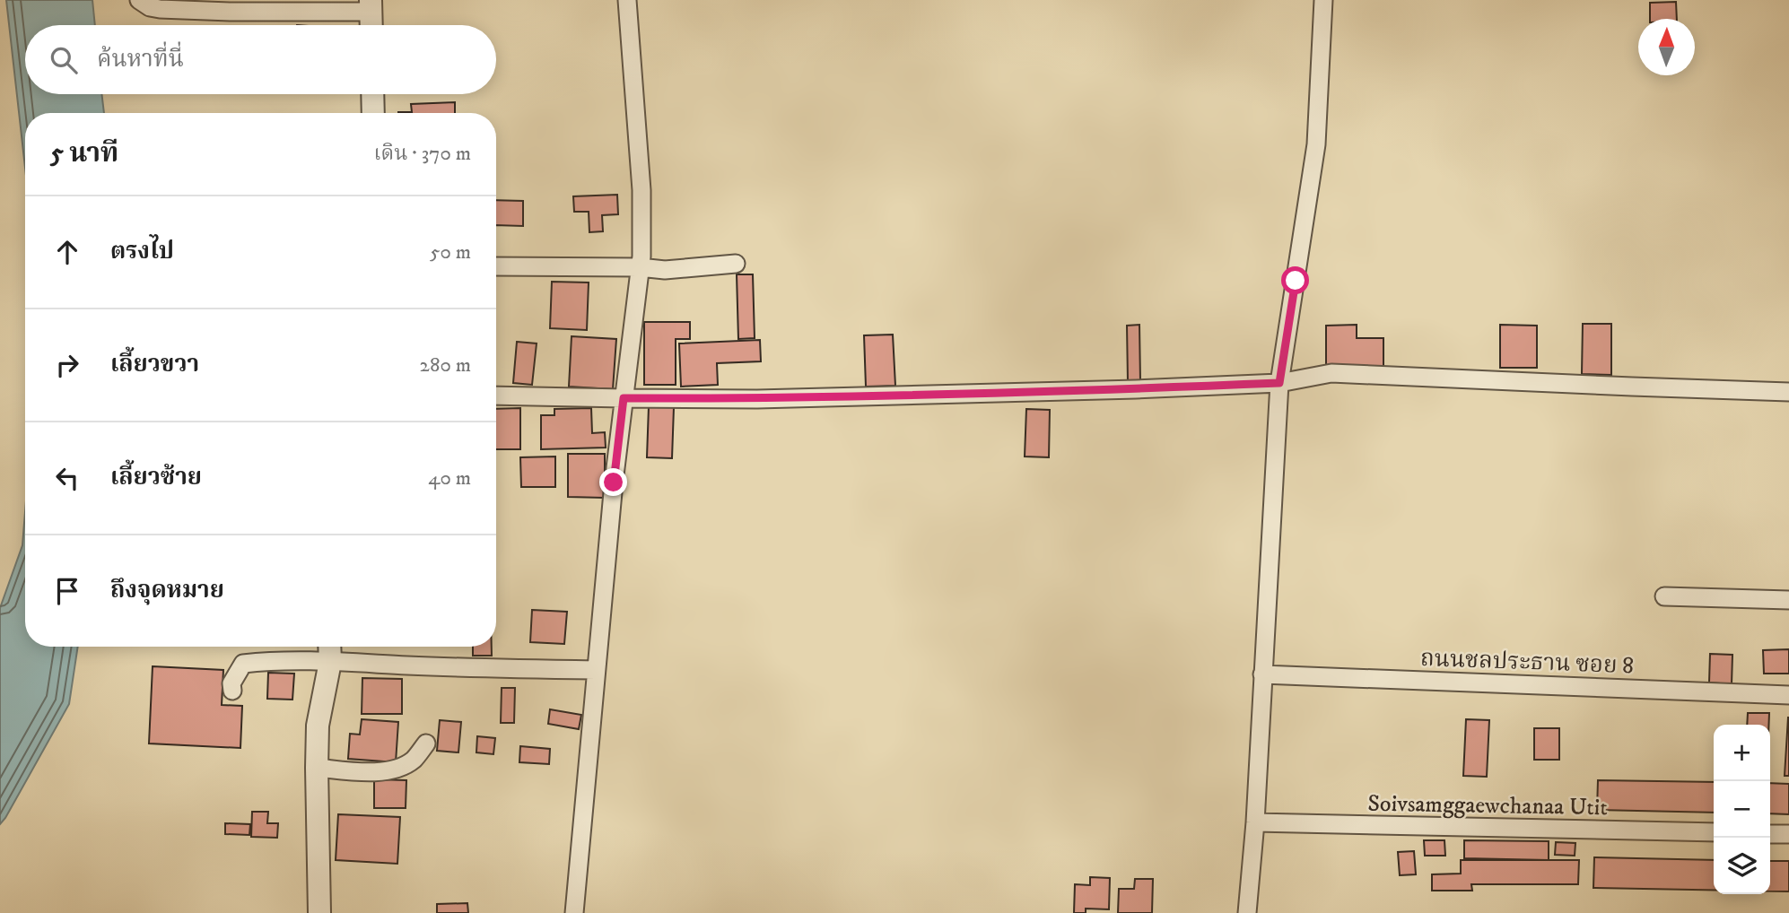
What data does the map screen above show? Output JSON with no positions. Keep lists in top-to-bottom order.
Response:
{
  "streets": {
    "street": ["ถนนชลประธาน ซอย 8", "Soivsamggaewchanaa Utit"]
  },
  "north": "top",
  "page": {
    "search": "ค้นหาที่นี่",
    "heading": ["5 นาที", "เดิน · 370 m"],
    "list": [
      ["ตรงไป", "50 m"],
      ["เลี้ยวขวา", "280 m"],
      ["เลี้ยวซ้าย", "40 m"],
      "ถึงจุดหมาย"
    ],
    "map_buttons": ["+", "−"]
  }
}
